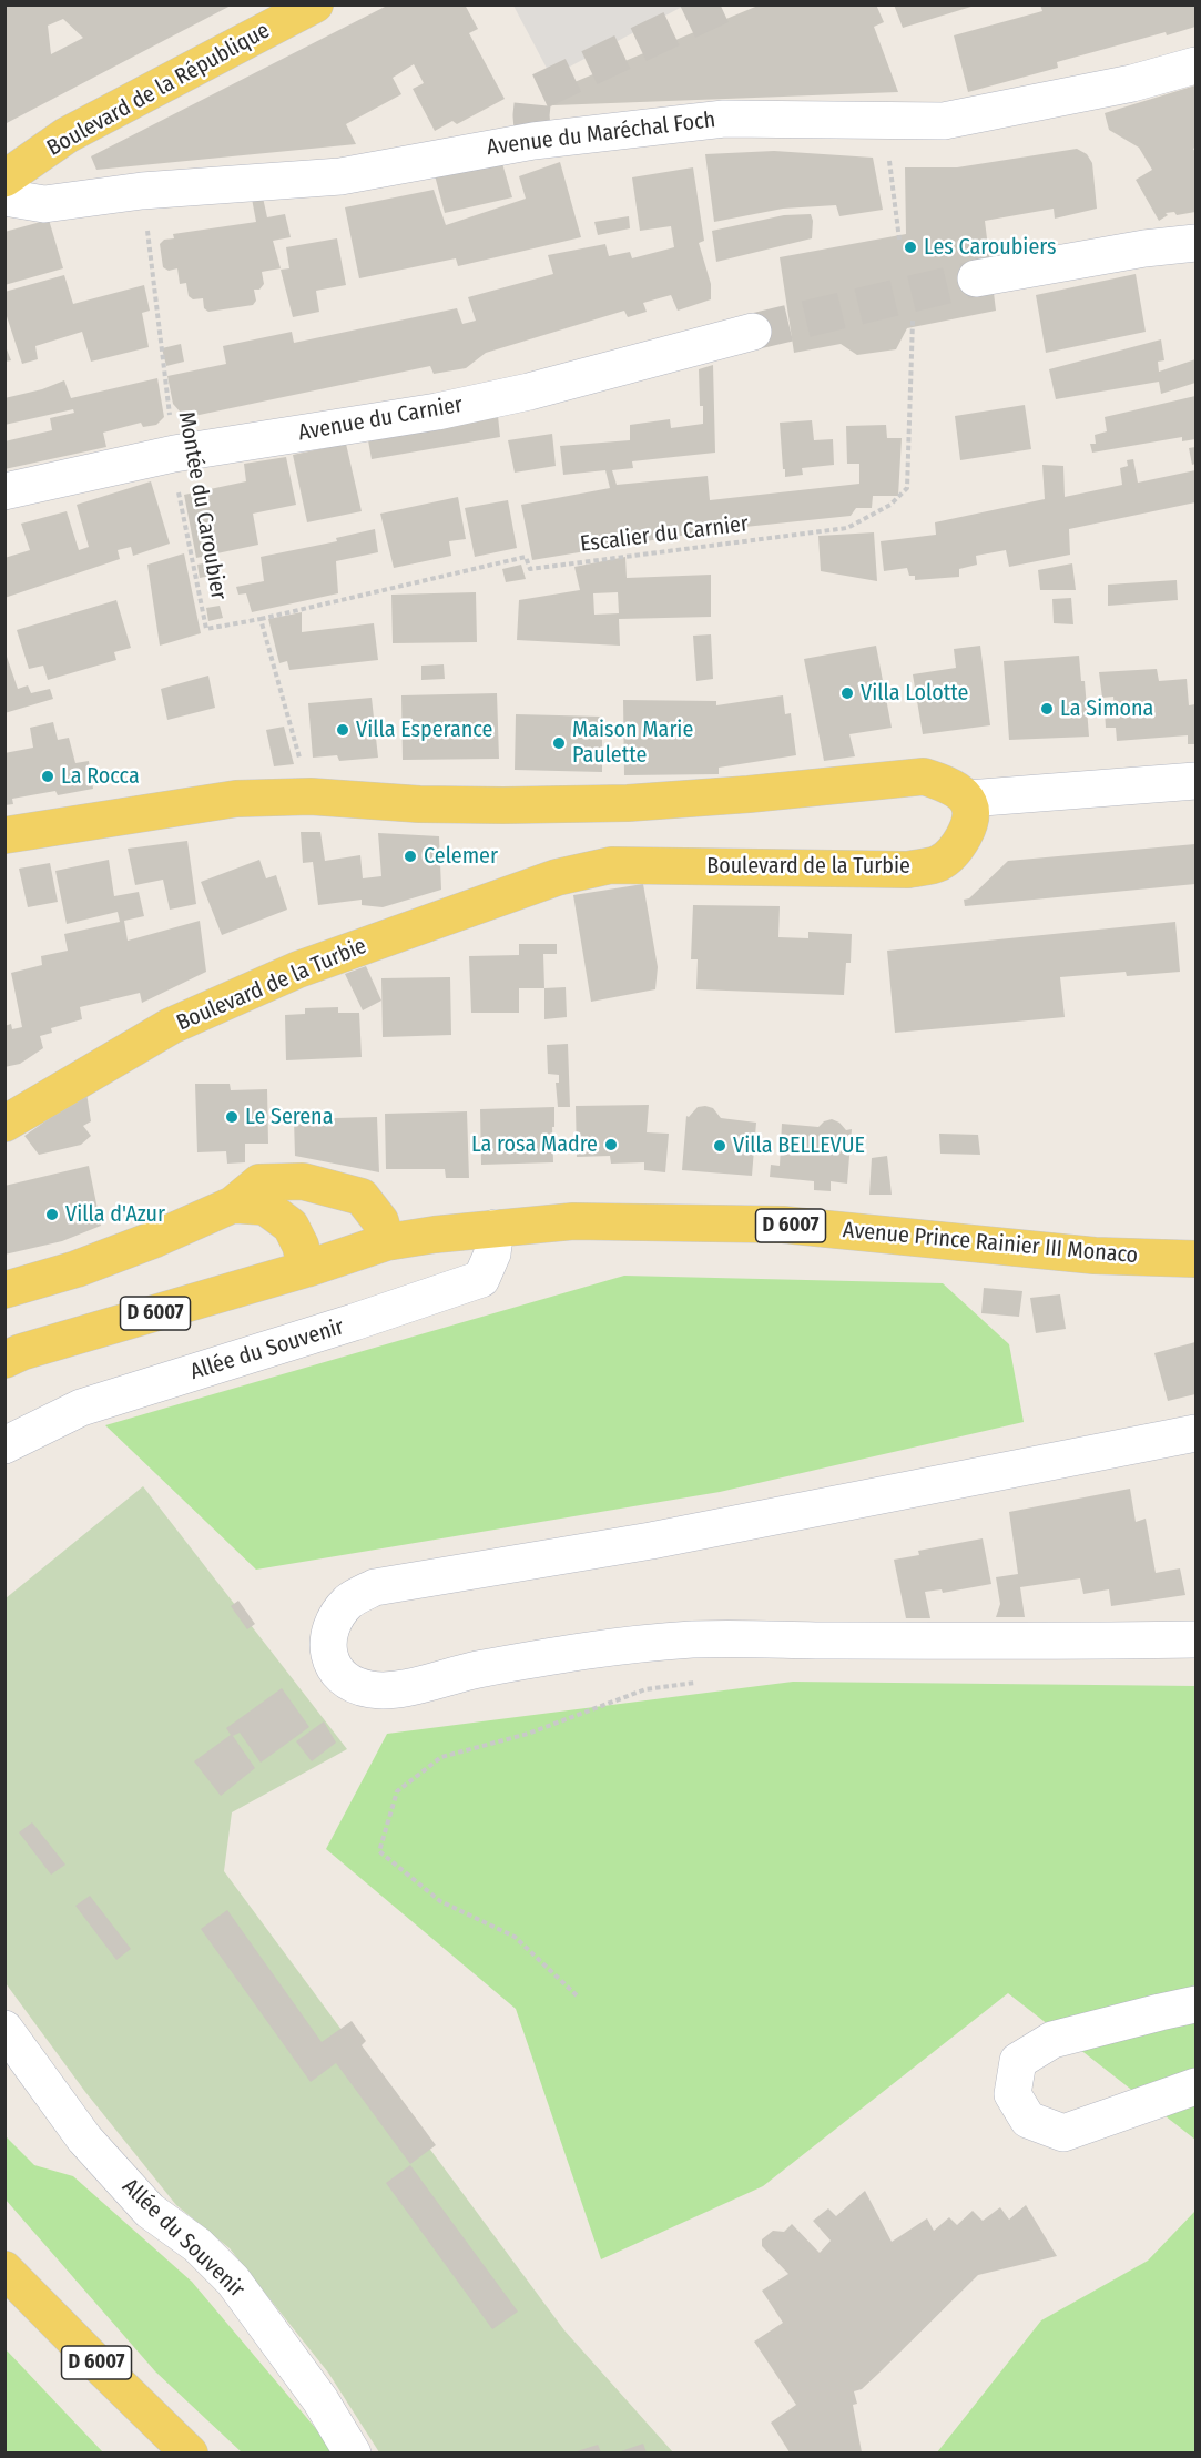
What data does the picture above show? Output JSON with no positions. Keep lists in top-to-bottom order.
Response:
{
  "streets": {
    "main road": [
      "Boulevard de la République",
      "Boulevard de la Turbie",
      "D 6007",
      "Avenue Prince Rainier III Monaco"
    ],
    "street": ["Avenue du Maréchal Foch", "Avenue du Carnier", "Allée du Souvenir"],
    "path": ["Montée du Caroubier", "Escalier du Carnier"]
  },
  "crossings": [
    ["Avenue du Maréchal Foch", "Montée du Caroubier"],
    ["Avenue du Carnier", "Montée du Caroubier"],
    ["Montée du Caroubier", "Escalier du Carnier"],
    ["Avenue Prince Rainier III Monaco", "Allée du Souvenir"]
  ],
  "places": [
    "Les Caroubiers",
    "Villa Lolotte",
    "La Simona",
    "Villa Esperance",
    "Maison Marie Paulette",
    "La Rocca",
    "Celemer",
    "Le Serena",
    "La rosa Madre",
    "Villa BELLEVUE",
    "Villa d'Azur"
  ]
}
